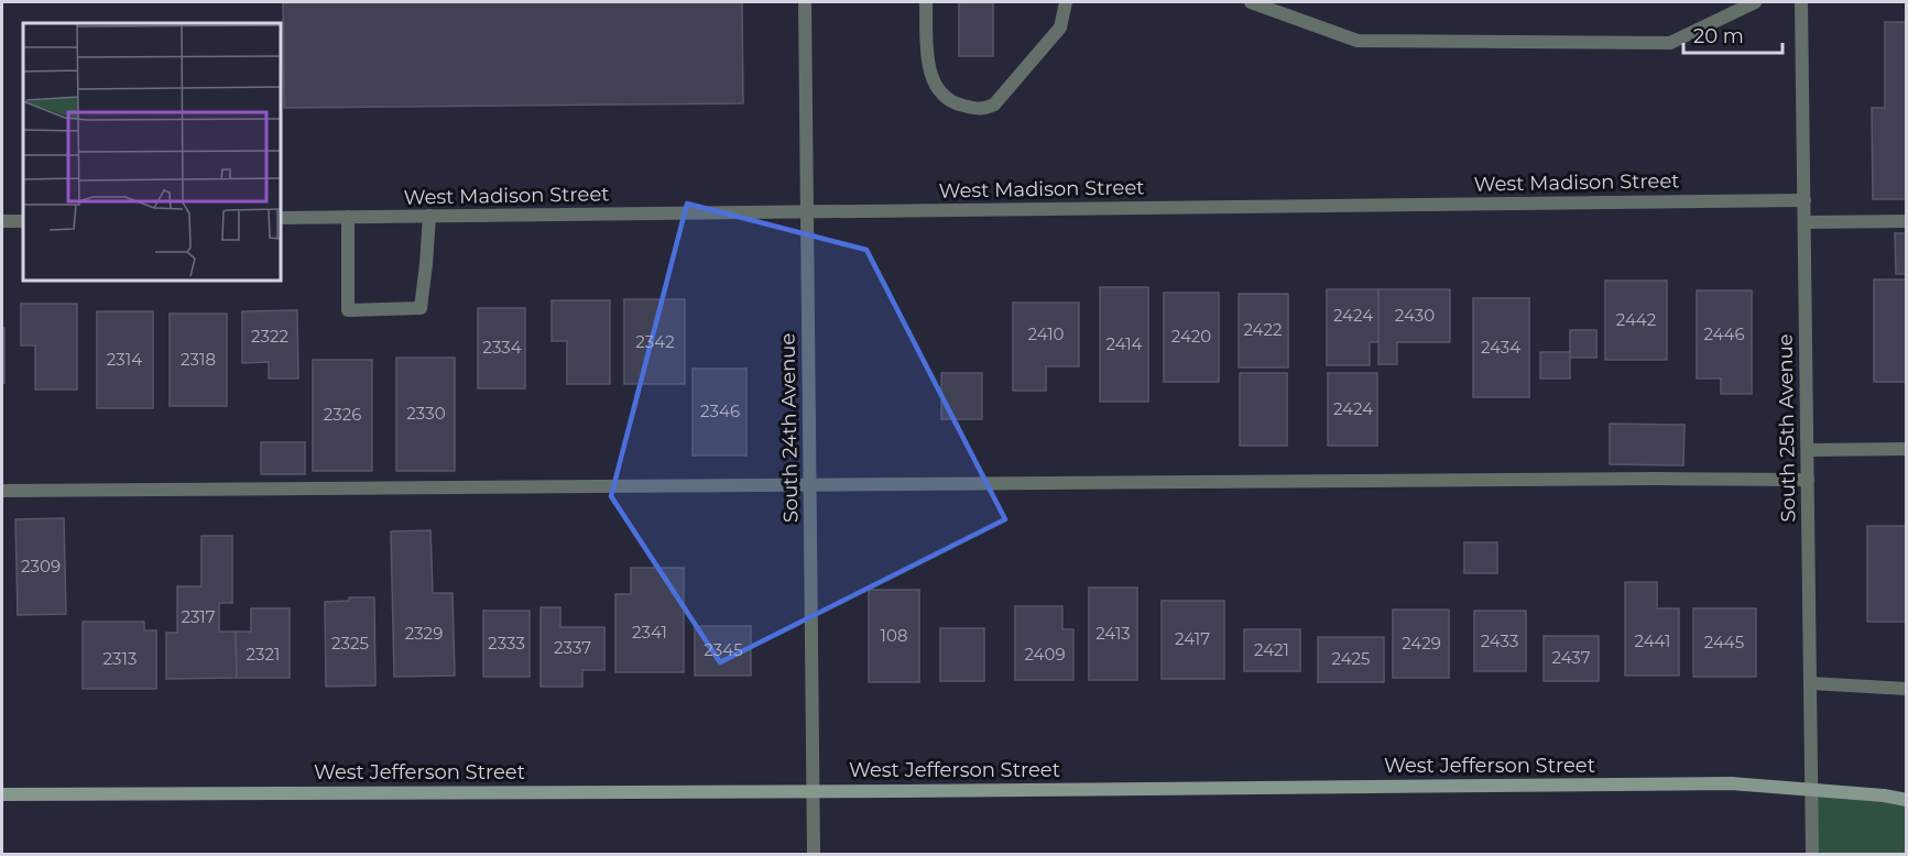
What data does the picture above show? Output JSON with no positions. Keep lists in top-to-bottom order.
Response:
{
  "streets": {
    "street": [
      "West Madison Street",
      "South 24th Avenue",
      "South 25th Avenue",
      "West Jefferson Street"
    ]
  },
  "crossings": [
    ["West Madison Street", "South 24th Avenue"],
    ["West Madison Street", "South 25th Avenue"],
    ["South 24th Avenue", "West Jefferson Street"],
    ["South 25th Avenue", "West Jefferson Street"]
  ],
  "house_numbers": [
    "2424",
    "2430",
    "2442",
    "2422",
    "2410",
    "2446",
    "2322",
    "2420",
    "2342",
    "2414",
    "2334",
    "2434",
    "2314",
    "2318",
    "2424",
    "2346",
    "2330",
    "2326",
    "2309",
    "2317",
    "2341",
    "2329",
    "2413",
    "108",
    "2417",
    "2433",
    "2441",
    "2445",
    "2325",
    "2333",
    "2429",
    "2337",
    "2345",
    "2421",
    "2321",
    "2409",
    "2437",
    "2313",
    "2425"
  ],
  "scale_bar": "20 m"
}
